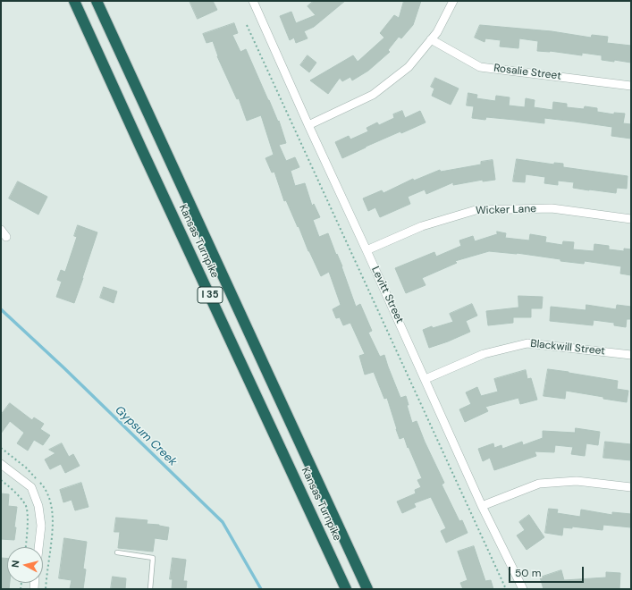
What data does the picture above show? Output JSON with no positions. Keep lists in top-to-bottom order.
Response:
{
  "streets": {
    "highway": ["Kansas Turnpike", "I 35"],
    "street": [
      "Rosalie Street",
      "Wicker Lane",
      "Levitt Street",
      "Blackwill Street"
    ]
  },
  "crossings": [
    ["Wicker Lane", "Levitt Street"],
    ["Levitt Street", "Blackwill Street"]
  ],
  "water": ["Gypsum Creek"],
  "scale_bar": "50 m",
  "north": "left"
}
